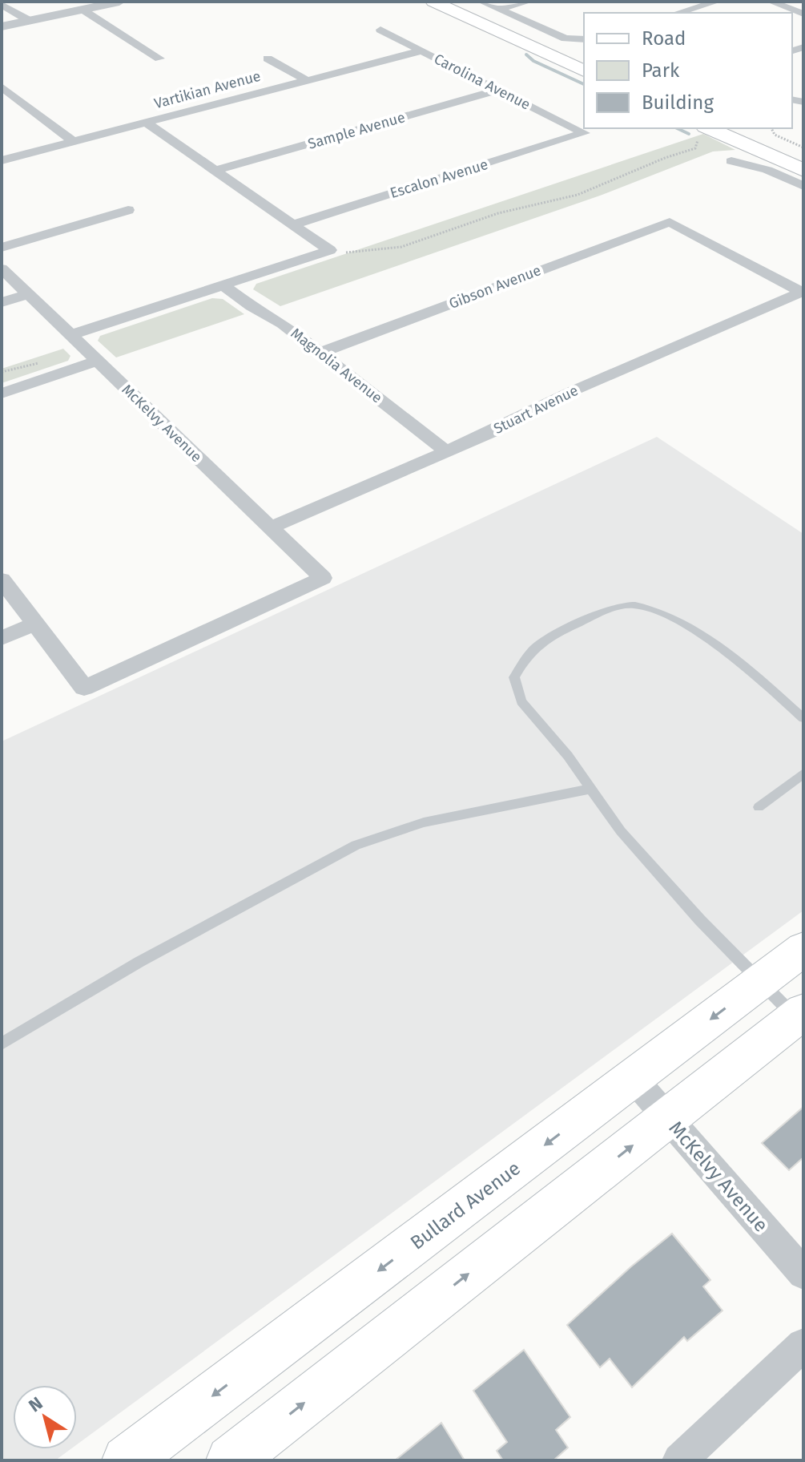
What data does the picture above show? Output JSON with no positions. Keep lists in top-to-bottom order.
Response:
{
  "streets": {
    "main road": ["Bullard Avenue"],
    "street": [
      "Carolina Avenue",
      "Vartikian Avenue",
      "Sample Avenue",
      "Escalon Avenue",
      "Gibson Avenue",
      "Magnolia Avenue",
      "Stuart Avenue",
      "McKelvy Avenue"
    ]
  },
  "crossings": [
    ["Carolina Avenue", "Vartikian Avenue"],
    ["Carolina Avenue", "Sample Avenue"],
    ["Carolina Avenue", "Escalon Avenue"],
    ["Gibson Avenue", "Magnolia Avenue"],
    ["Gibson Avenue", "Stuart Avenue"],
    ["Magnolia Avenue", "Stuart Avenue"],
    ["Stuart Avenue", "McKelvy Avenue"],
    ["McKelvy Avenue", "Bullard Avenue"]
  ],
  "legend": ["Road", "Park", "Building"],
  "north": "top left"
}
